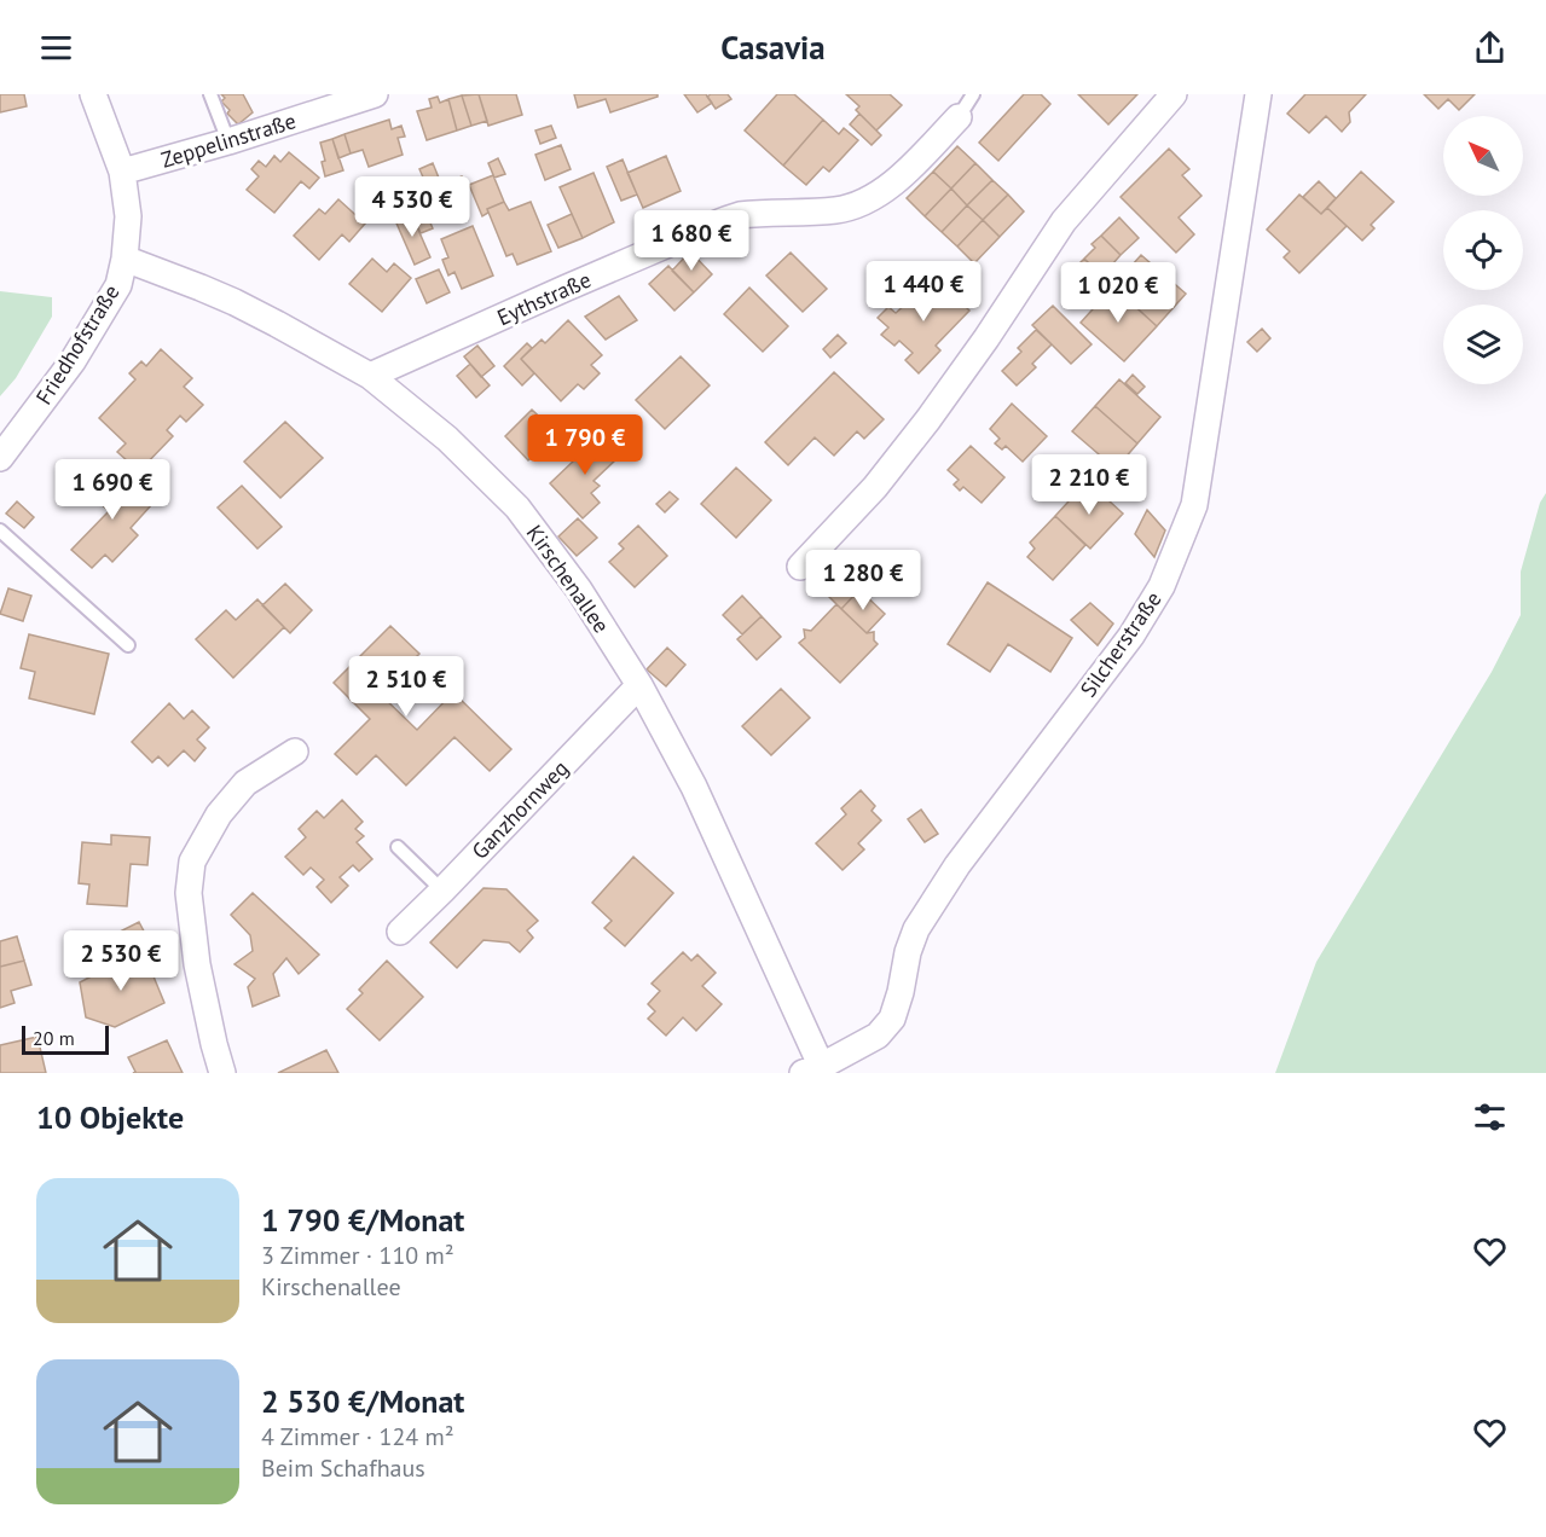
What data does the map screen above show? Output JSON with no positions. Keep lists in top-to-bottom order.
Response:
{
  "streets": {
    "street": [
      "Zeppelinstraße",
      "Eythstraße",
      "Friedhofstraße",
      "Kirschenallee",
      "Silcherstraße",
      "Ganzhornweg"
    ]
  },
  "crossings": [
    ["Zeppelinstraße", "Friedhofstraße"],
    ["Eythstraße", "Kirschenallee"],
    ["Friedhofstraße", "Kirschenallee"],
    ["Kirschenallee", "Silcherstraße"],
    ["Kirschenallee", "Ganzhornweg"]
  ],
  "scale_bar": "20 m",
  "north": "top left",
  "page": {
    "header": "Casavia",
    "price": [
      "4 530 €",
      "1 680 €",
      "1 440 €",
      "1 020 €",
      "1 790 €",
      "2 210 €",
      "1 690 €",
      "1 280 €",
      "2 510 €",
      "2 530 €"
    ],
    "scale": "20 m",
    "heading": "10 Objekte",
    "list": [
      {
        "name": "1 790 €/Monat",
        "note": "3 Zimmer · 110 m² · Kirschenallee"
      },
      {
        "name": "2 530 €/Monat",
        "note": "4 Zimmer · 124 m² · Beim Schafhaus"
      }
    ]
  }
}
